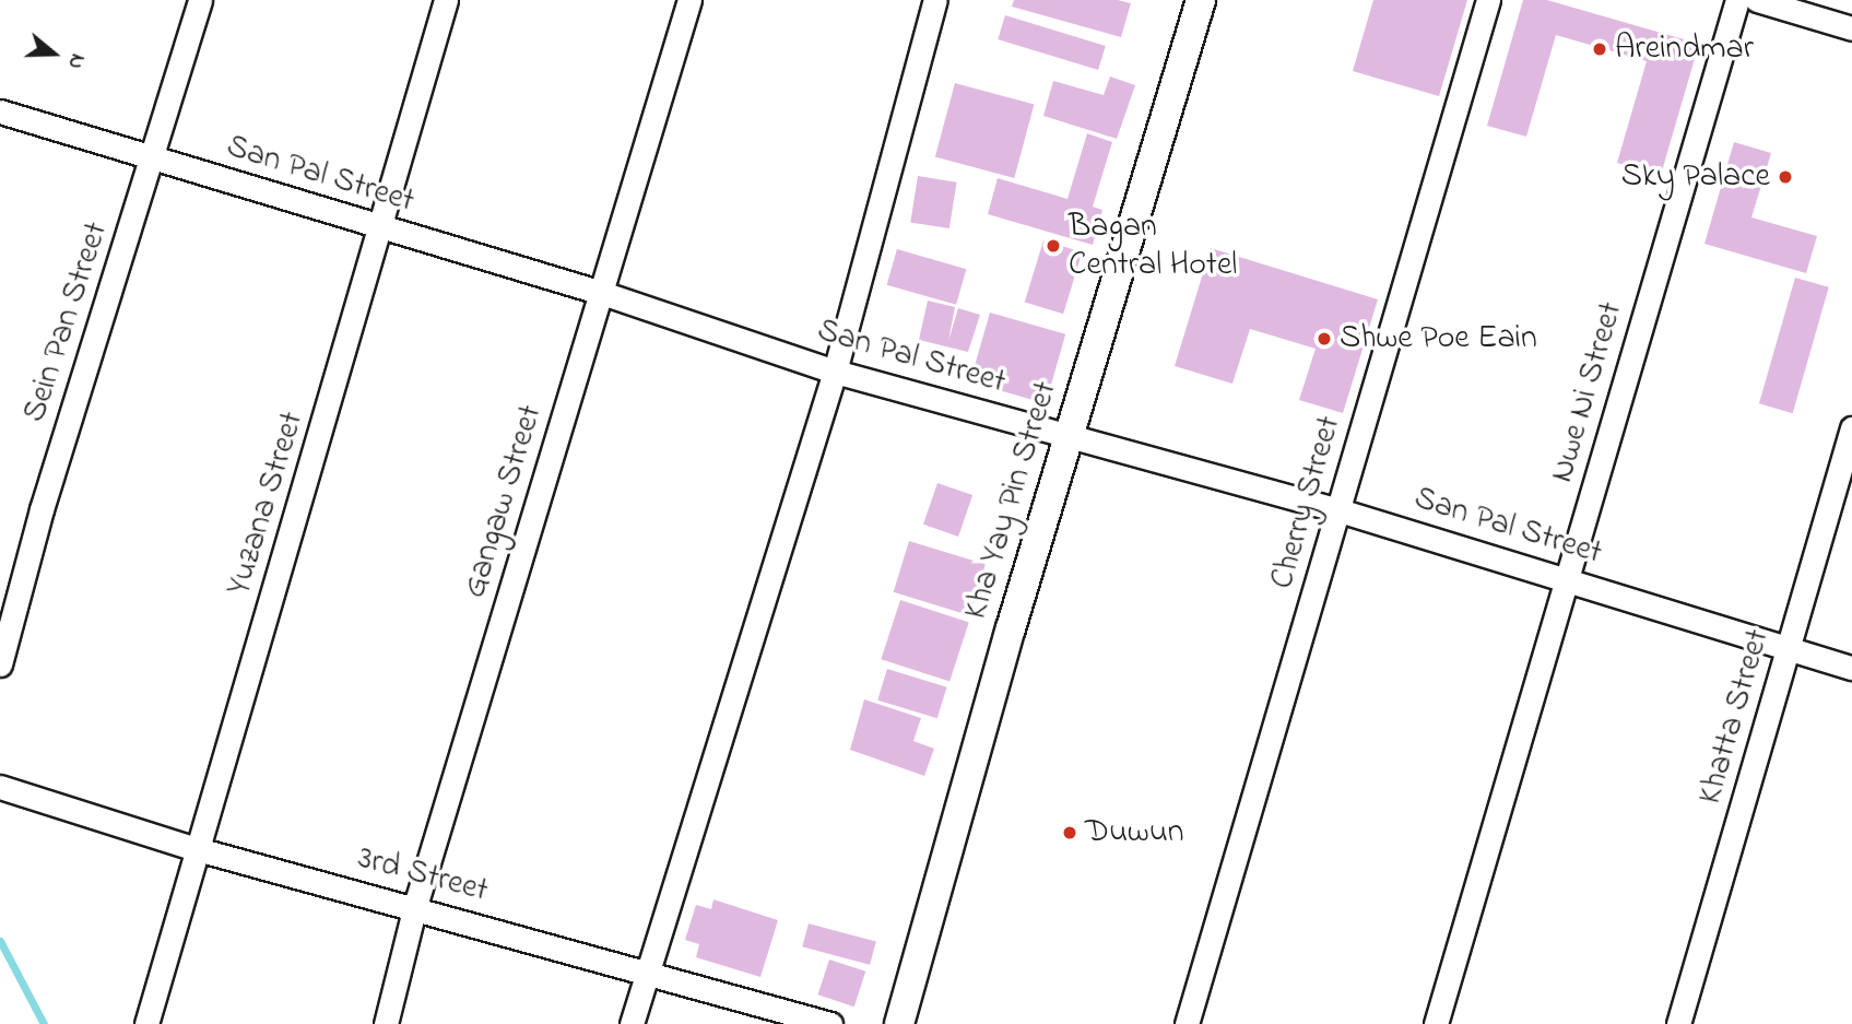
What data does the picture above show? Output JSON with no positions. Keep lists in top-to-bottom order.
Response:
{
  "streets": {
    "street": [
      "San Pal Street",
      "Sein Pan Street",
      "Nwe Ni Street",
      "Kha Yay Pin Street",
      "Gangaw Street",
      "Cherry Street",
      "Yuzana Street",
      "Khatta Street",
      "3rd Street"
    ]
  },
  "crossings": [
    ["San Pal Street", "Sein Pan Street"],
    ["San Pal Street", "Nwe Ni Street"],
    ["San Pal Street", "Kha Yay Pin Street"],
    ["San Pal Street", "Gangaw Street"],
    ["San Pal Street", "Cherry Street"],
    ["San Pal Street", "Yuzana Street"],
    ["San Pal Street", "Khatta Street"],
    ["Gangaw Street", "3rd Street"],
    ["Yuzana Street", "3rd Street"]
  ],
  "places": [
    "Areindmar",
    "Sky Palace",
    "Bagan Central Hotel",
    "Shwe Poe Eain",
    "Duwun"
  ],
  "north": "right"
}
